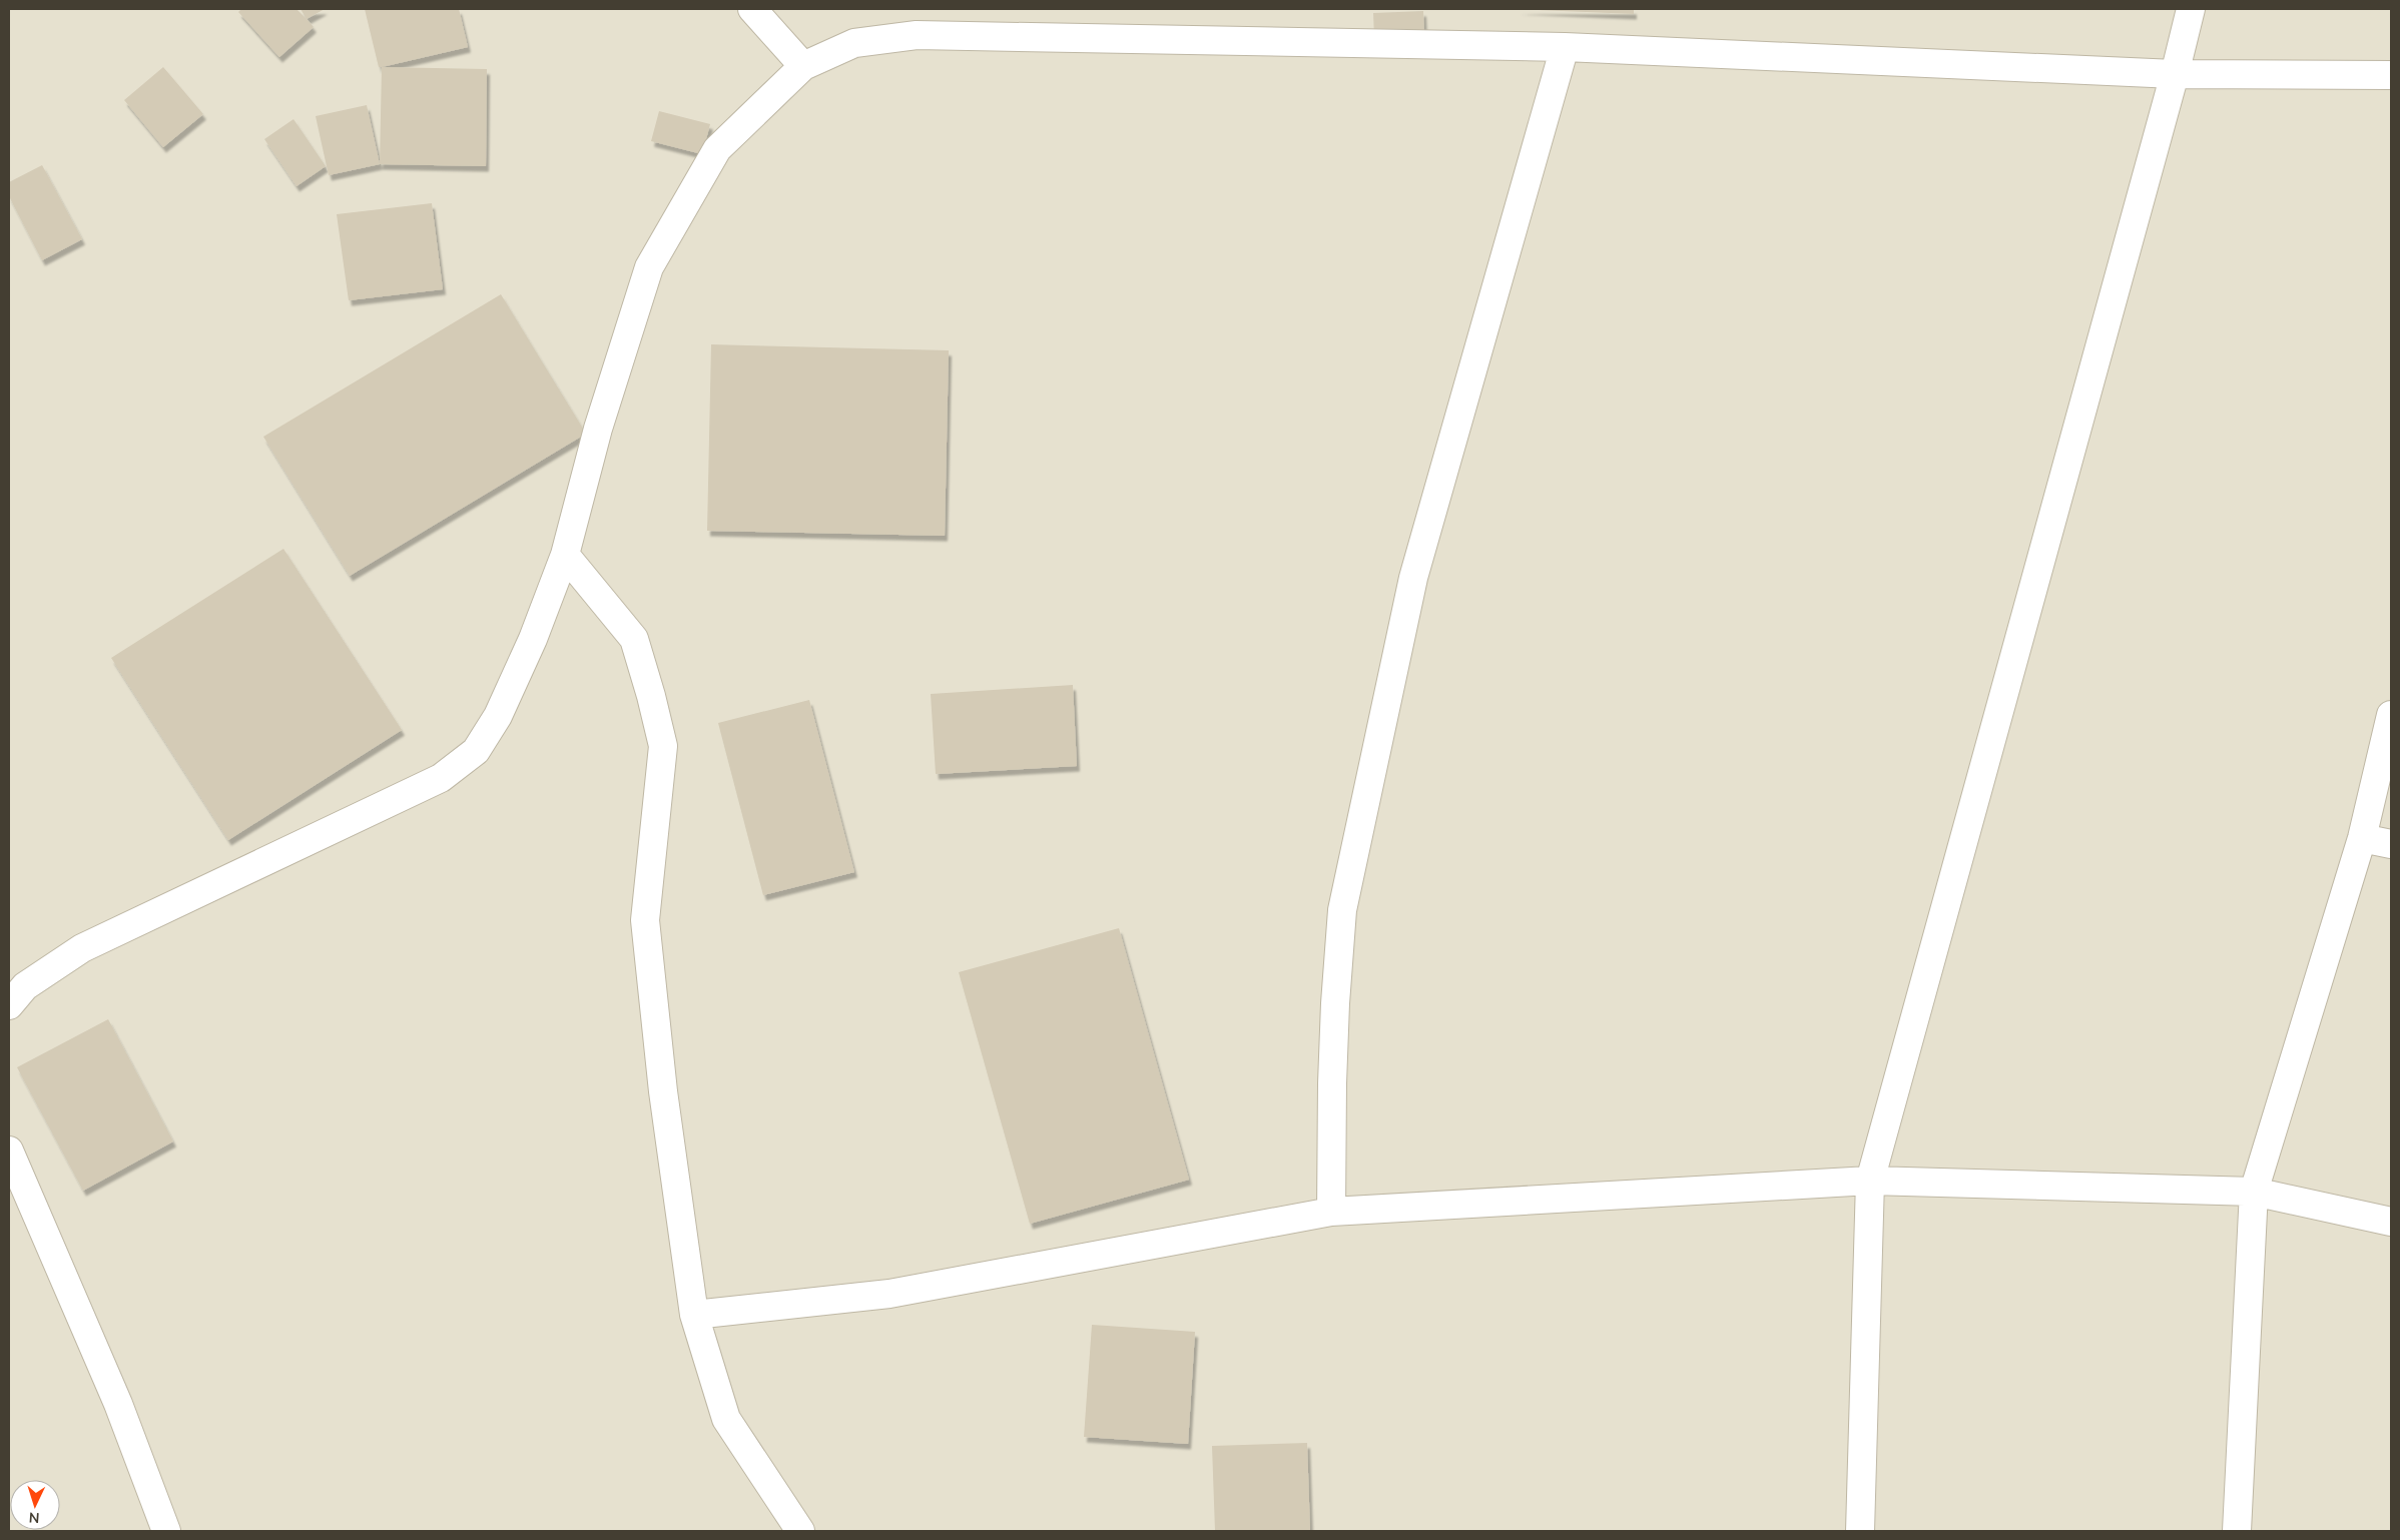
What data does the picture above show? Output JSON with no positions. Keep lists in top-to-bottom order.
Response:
{
  "north": "bottom"
}
